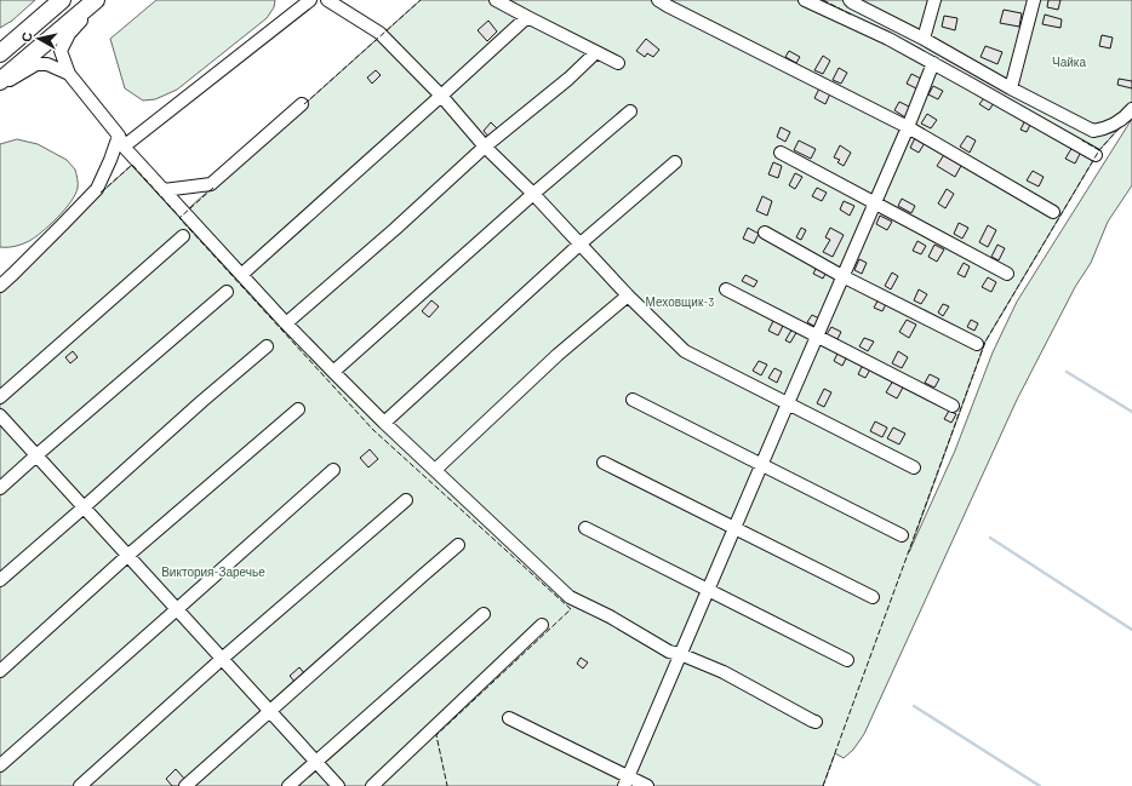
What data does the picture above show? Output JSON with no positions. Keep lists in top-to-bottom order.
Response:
{
  "parks": ["Чайка", "Меховщик-3", "Виктория-Заречье"],
  "north": "left"
}
